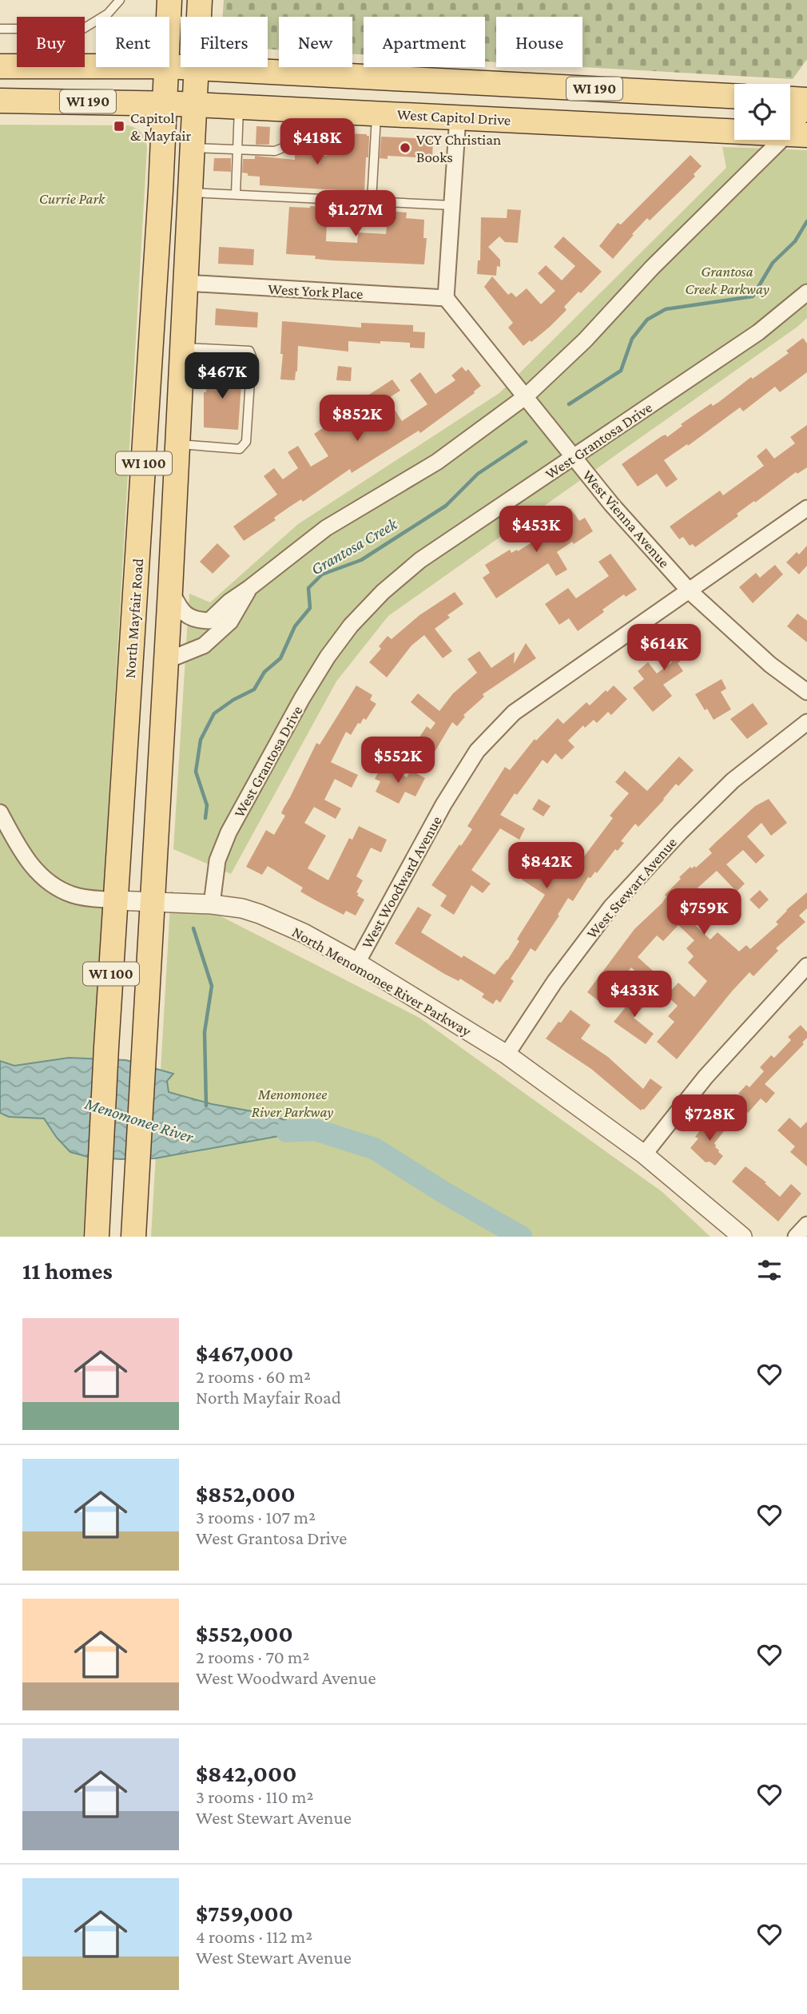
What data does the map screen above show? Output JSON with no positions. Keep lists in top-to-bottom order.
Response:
{
  "streets": {
    "main road": [
      "WI 190",
      "West Capitol Drive",
      "WI 100",
      "North Mayfair Road"
    ],
    "street": [
      "West York Place",
      "West Grantosa Drive",
      "West Vienna Avenue",
      "West Woodward Avenue",
      "West Stewart Avenue",
      "North Menomonee River Parkway"
    ]
  },
  "crossings": [
    ["WI 190", "WI 100"],
    ["West Capitol Drive", "WI 100"],
    ["West Capitol Drive", "North Mayfair Road"],
    ["West York Place", "WI 100"],
    ["West York Place", "West Vienna Avenue"],
    ["West Grantosa Drive", "West Vienna Avenue"],
    ["West Grantosa Drive", "North Menomonee River Parkway"],
    ["WI 100", "North Menomonee River Parkway"],
    ["West Vienna Avenue", "West Woodward Avenue"],
    ["North Mayfair Road", "North Menomonee River Parkway"],
    ["West Woodward Avenue", "North Menomonee River Parkway"],
    ["West Stewart Avenue", "North Menomonee River Parkway"]
  ],
  "water": ["Grantosa Creek", "Menomonee River"],
  "parks": ["Currie Park", "Grantosa Creek Parkway", "Menomonee River Parkway"],
  "places": {
    "transit": ["Capitol & Mayfair"],
    "other": ["VCY Christian Books"]
  },
  "page": {
    "chip": [
      "Buy",
      "Rent",
      "Filters",
      "New",
      "Apartment",
      "House"
    ],
    "price": [
      "$418K",
      "$1.27M",
      "$467K",
      "$852K",
      "$453K",
      "$614K",
      "$552K",
      "$842K",
      "$759K",
      "$433K",
      "$728K"
    ],
    "heading": "11 homes",
    "list": [
      {
        "name": "$467,000",
        "note": "2 rooms · 60 m² · North Mayfair Road"
      },
      {
        "name": "$852,000",
        "note": "3 rooms · 107 m² · West Grantosa Drive"
      },
      {
        "name": "$552,000",
        "note": "2 rooms · 70 m² · West Woodward Avenue"
      },
      {
        "name": "$842,000",
        "note": "3 rooms · 110 m² · West Stewart Avenue"
      },
      {
        "name": "$759,000",
        "note": "4 rooms · 112 m² · West Stewart Avenue"
      }
    ]
  }
}
